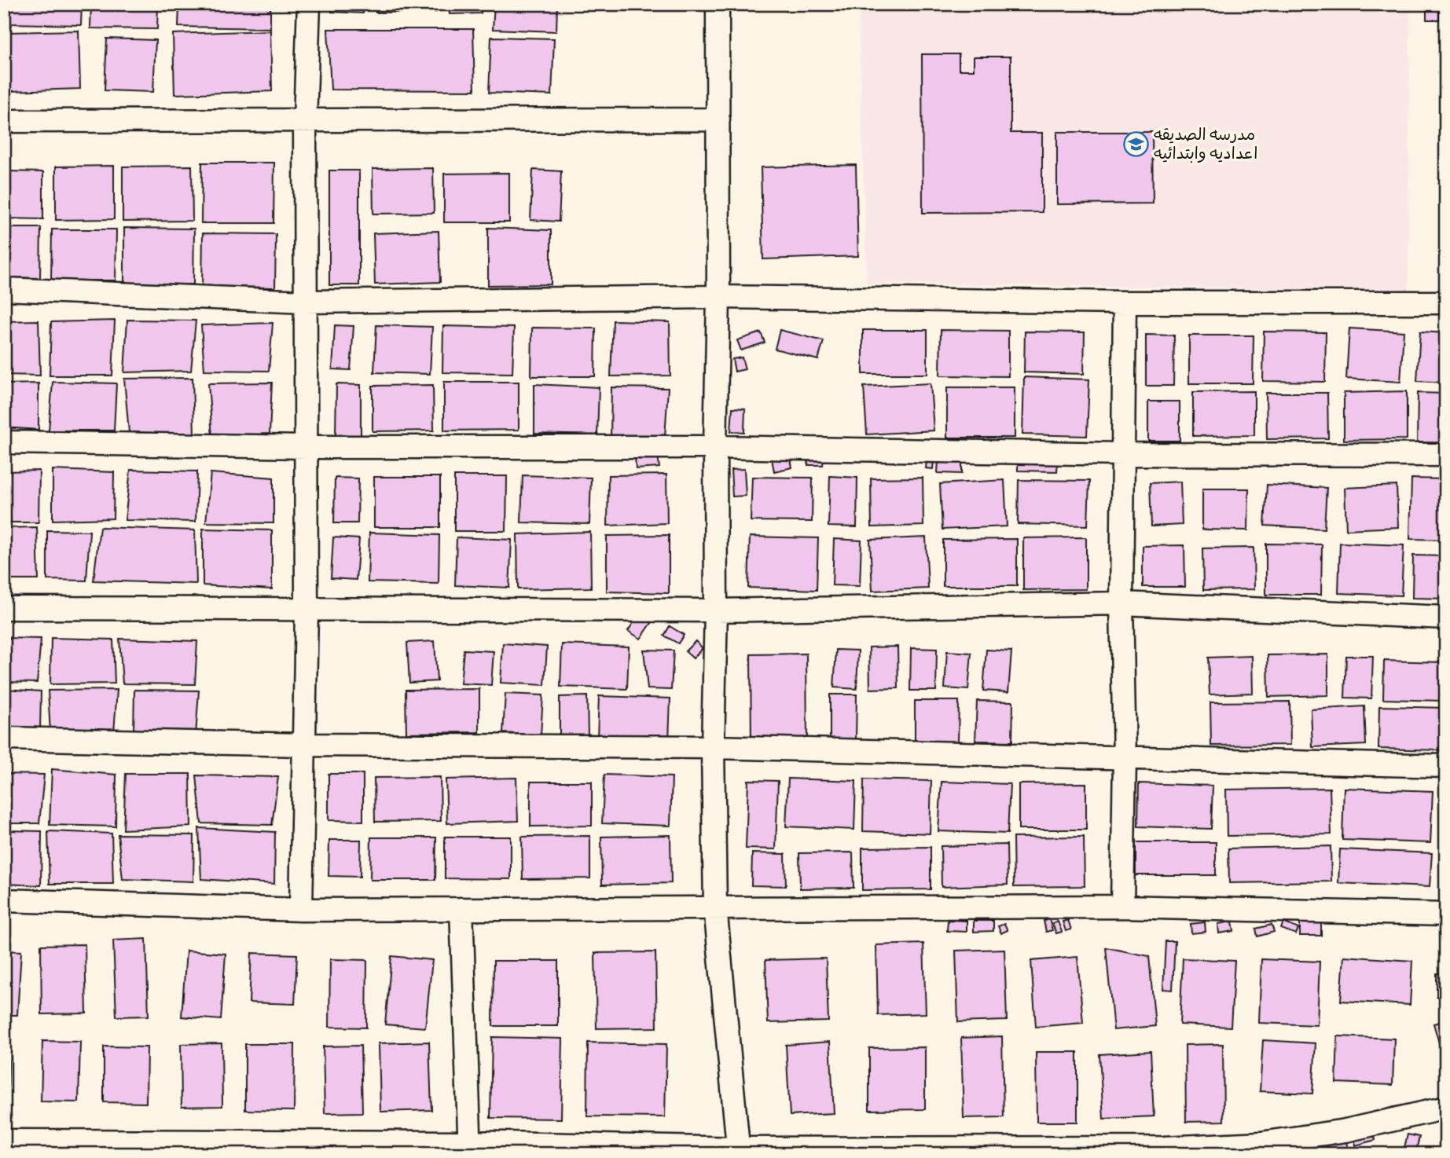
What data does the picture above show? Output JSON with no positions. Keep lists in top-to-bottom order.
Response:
{
  "places": {
    "school or university": ["مدرسه الصديقه اعداديه وابتدائيه"]
  }
}
